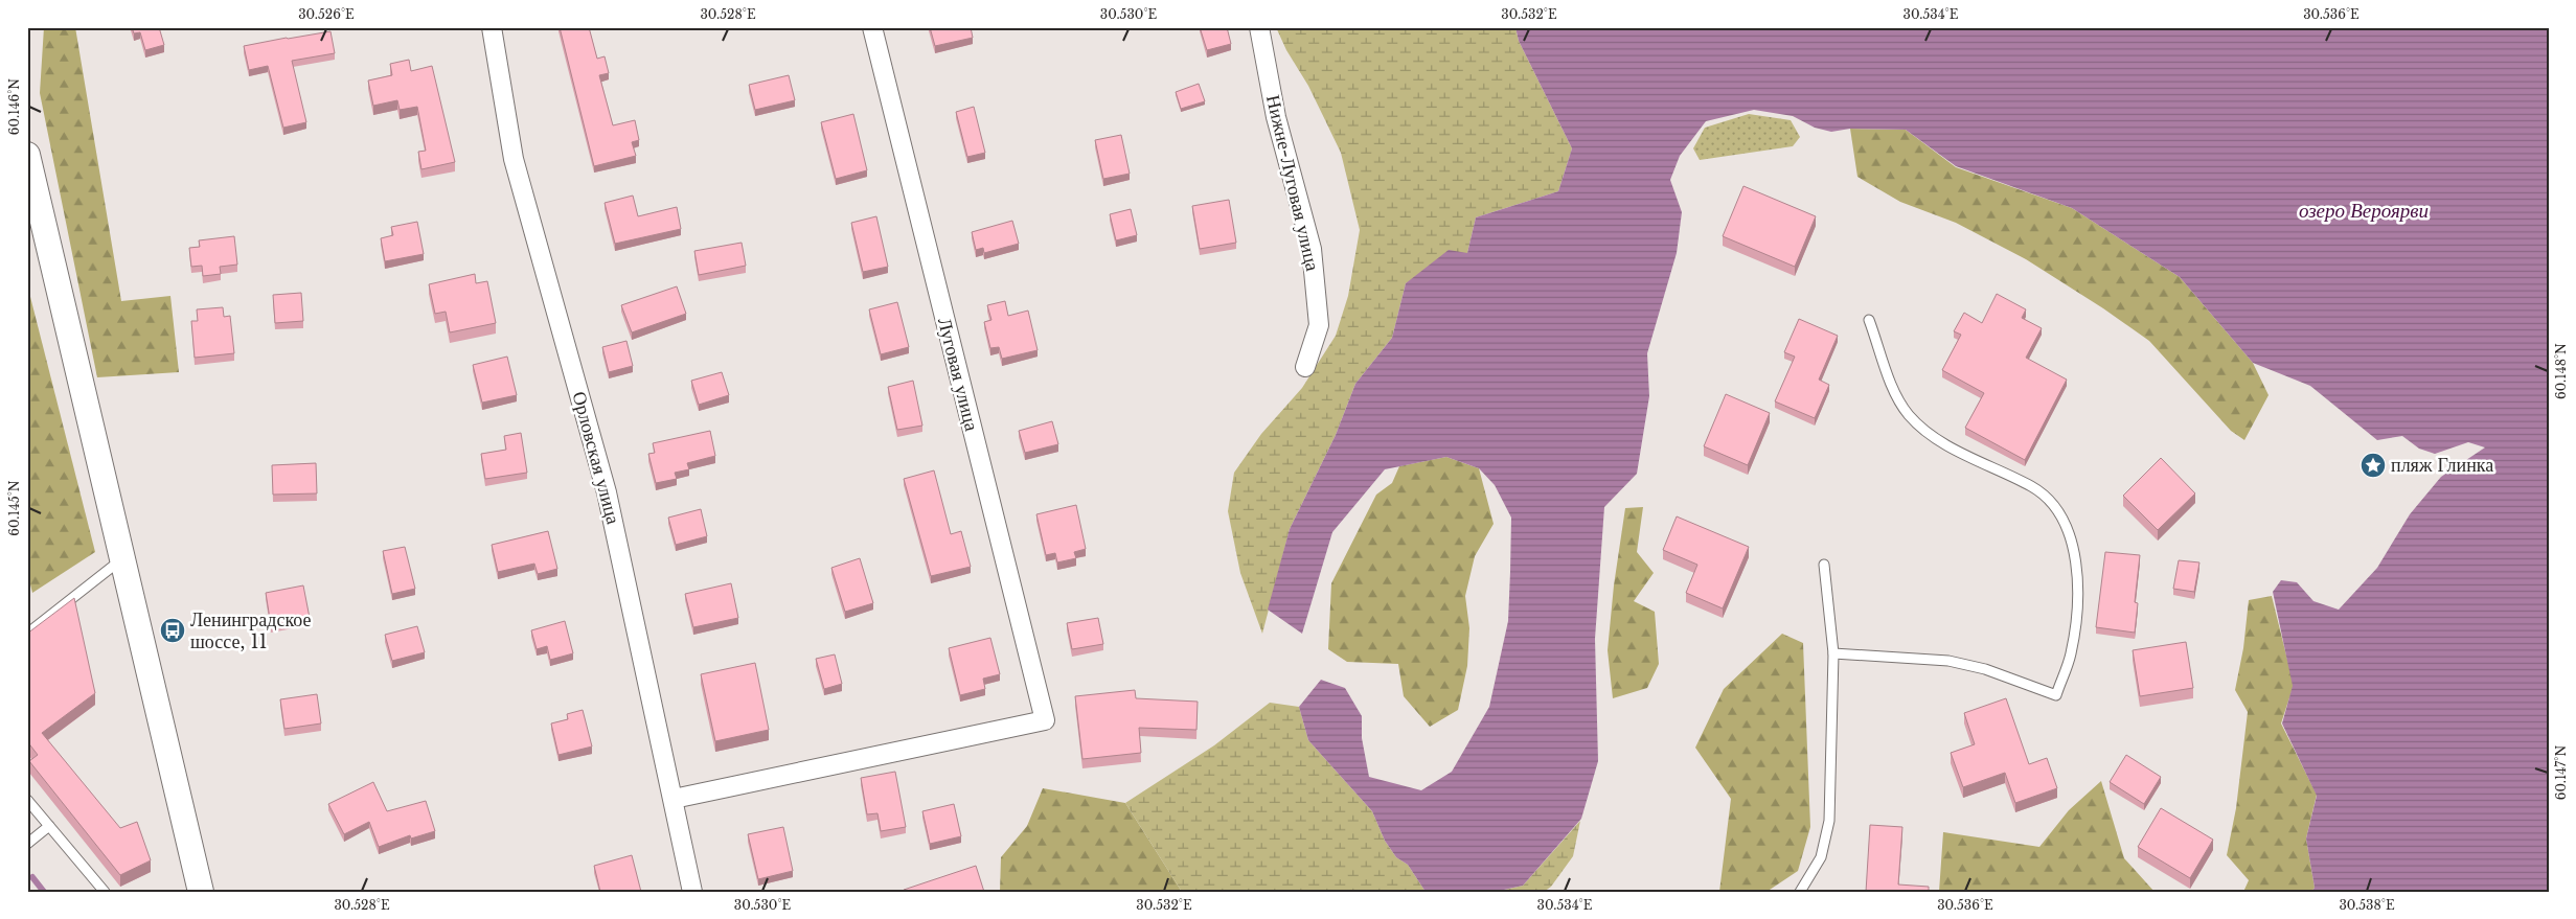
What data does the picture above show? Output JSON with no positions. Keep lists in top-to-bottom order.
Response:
{
  "streets": {
    "street": ["Нижне-Луговая улица", "Луговая улица", "Орловская улица"]
  },
  "crossings": [
    ["Луговая улица", "Орловская улица"]
  ],
  "water": ["озеро Вероярви"],
  "places": {
    "place": ["пляж Глинка"],
    "bus stop": ["Ленинградское шоссе, 11"]
  },
  "coordinates": [
    "30.526°E",
    "30.528°E",
    "30.530°E",
    "30.532°E",
    "30.534°E",
    "30.536°E",
    "60.146°N",
    "60.148°N",
    "60.145°N",
    "60.147°N",
    "30.538°E"
  ]
}
